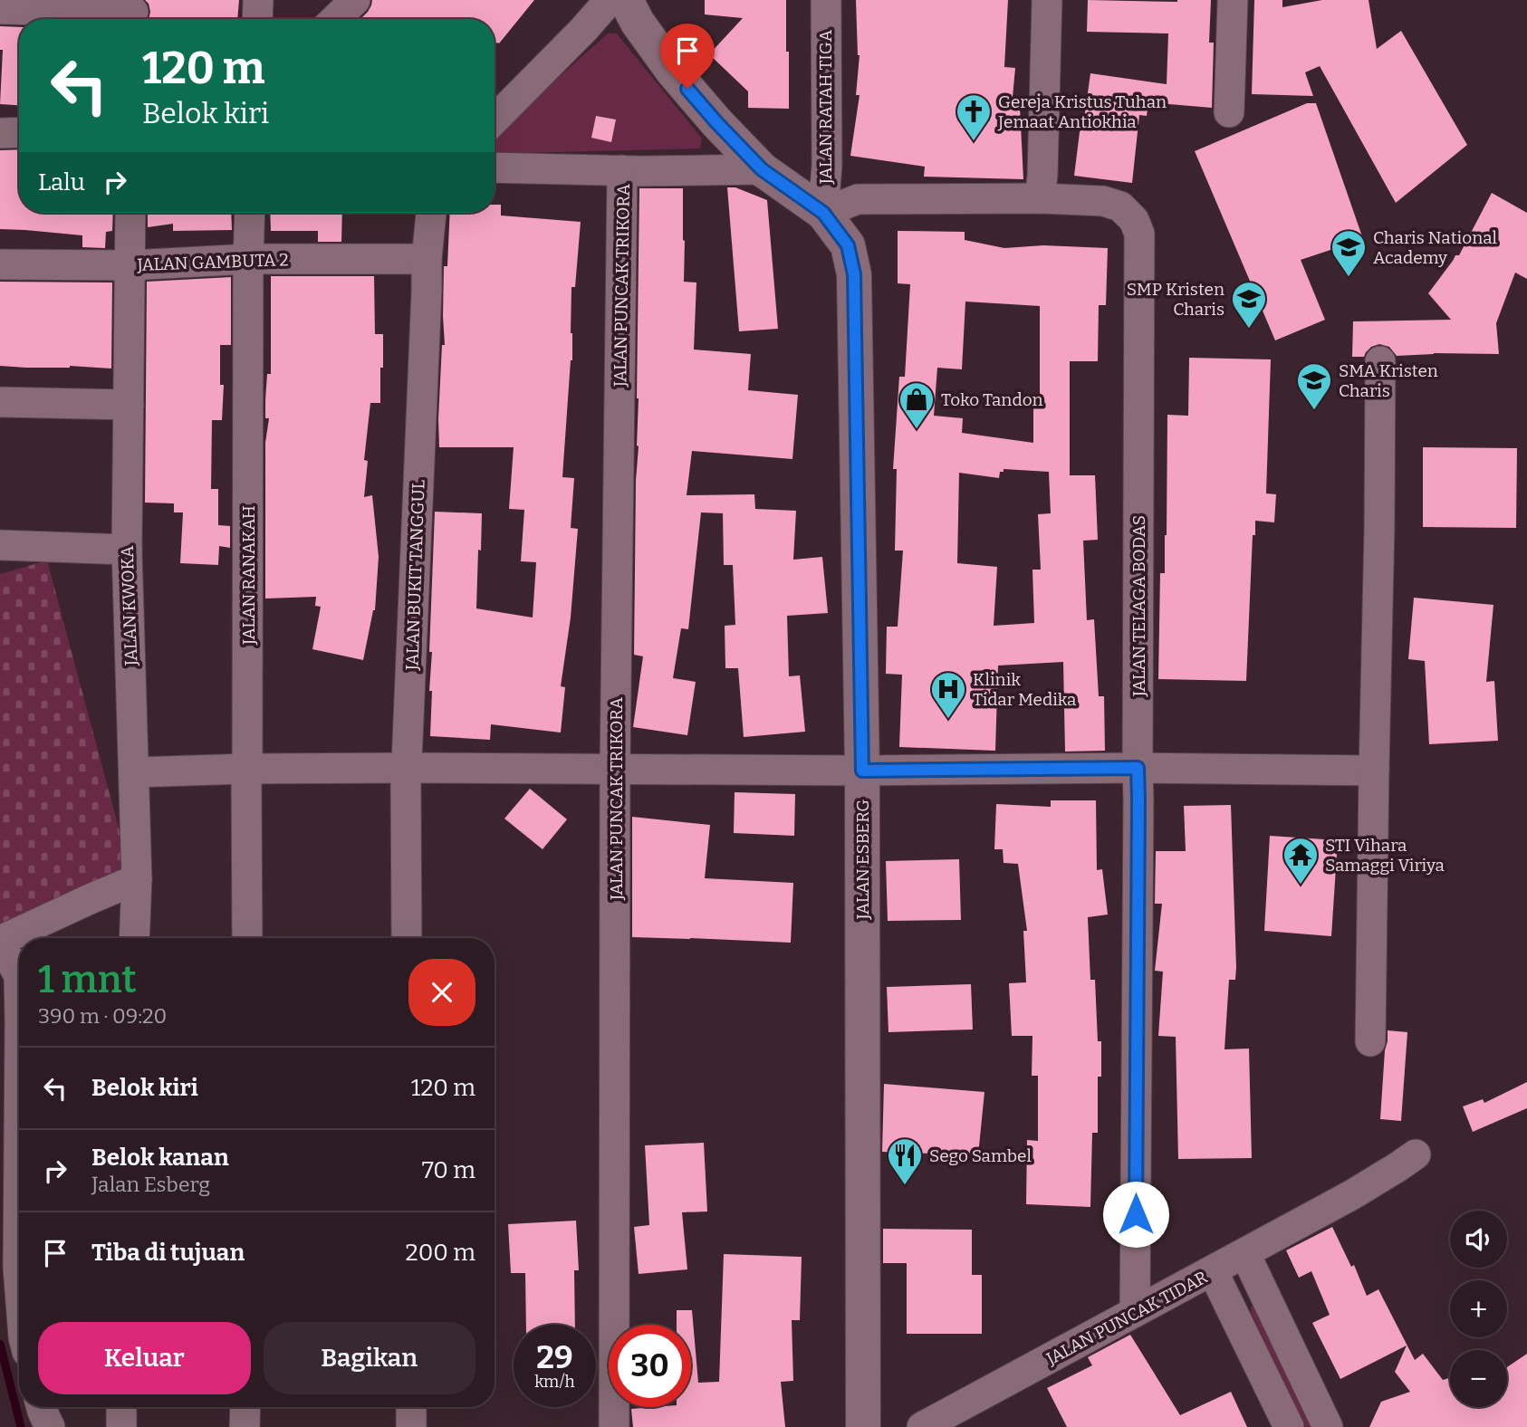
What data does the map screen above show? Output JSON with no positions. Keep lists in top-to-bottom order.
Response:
{
  "streets": {
    "main road": ["JALAN ESBERG"],
    "street": [
      "JALAN RATAH TIGA",
      "JALAN GAMBUTA 2",
      "JALAN PUNCAK TRIKORA",
      "JALAN RANAKAH",
      "JALAN BUKIT TANGGUL",
      "JALAN KWOKA",
      "JALAN TELAGA BODAS",
      "JALAN PUNCAK TIDAR"
    ]
  },
  "crossings": [
    ["JALAN RATAH TIGA", "JALAN TELAGA BODAS"],
    ["JALAN RATAH TIGA", "JALAN ESBERG"],
    ["JALAN GAMBUTA 2", "JALAN RANAKAH"],
    ["JALAN GAMBUTA 2", "JALAN BUKIT TANGGUL"],
    ["JALAN GAMBUTA 2", "JALAN KWOKA"],
    ["JALAN TELAGA BODAS", "JALAN ESBERG"],
    ["JALAN TELAGA BODAS", "JALAN PUNCAK TIDAR"]
  ],
  "places": {
    "church": ["Gereja Kristus Tuhan Jemaat Antiokhia"],
    "school or university": ["Charis National Academy", "SMP Kristen Charis", "SMA Kristen Charis"],
    "shop": ["Toko Tandon"],
    "hospital": ["Klinik Tidar Medika"],
    "temple": ["STI Vihara Samaggi Viriya"],
    "restaurant": ["Sego Sambel"]
  },
  "page": {
    "turn": ["120 m", "Belok kiri"],
    "then": "Lalu",
    "heading": ["1 mnt", "390 m · 09:20"],
    "list": [
      {
        "name": "Belok kiri",
        "value": "120 m"
      },
      {
        "name": "Belok kanan",
        "note": "Jalan Esberg",
        "value": "70 m"
      },
      {
        "name": "Tiba di tujuan",
        "value": "200 m"
      }
    ],
    "map_buttons": ["+", "−"],
    "buttons": ["Keluar", "Bagikan"],
    "speed": "29 km/h",
    "limit": "30"
  }
}
